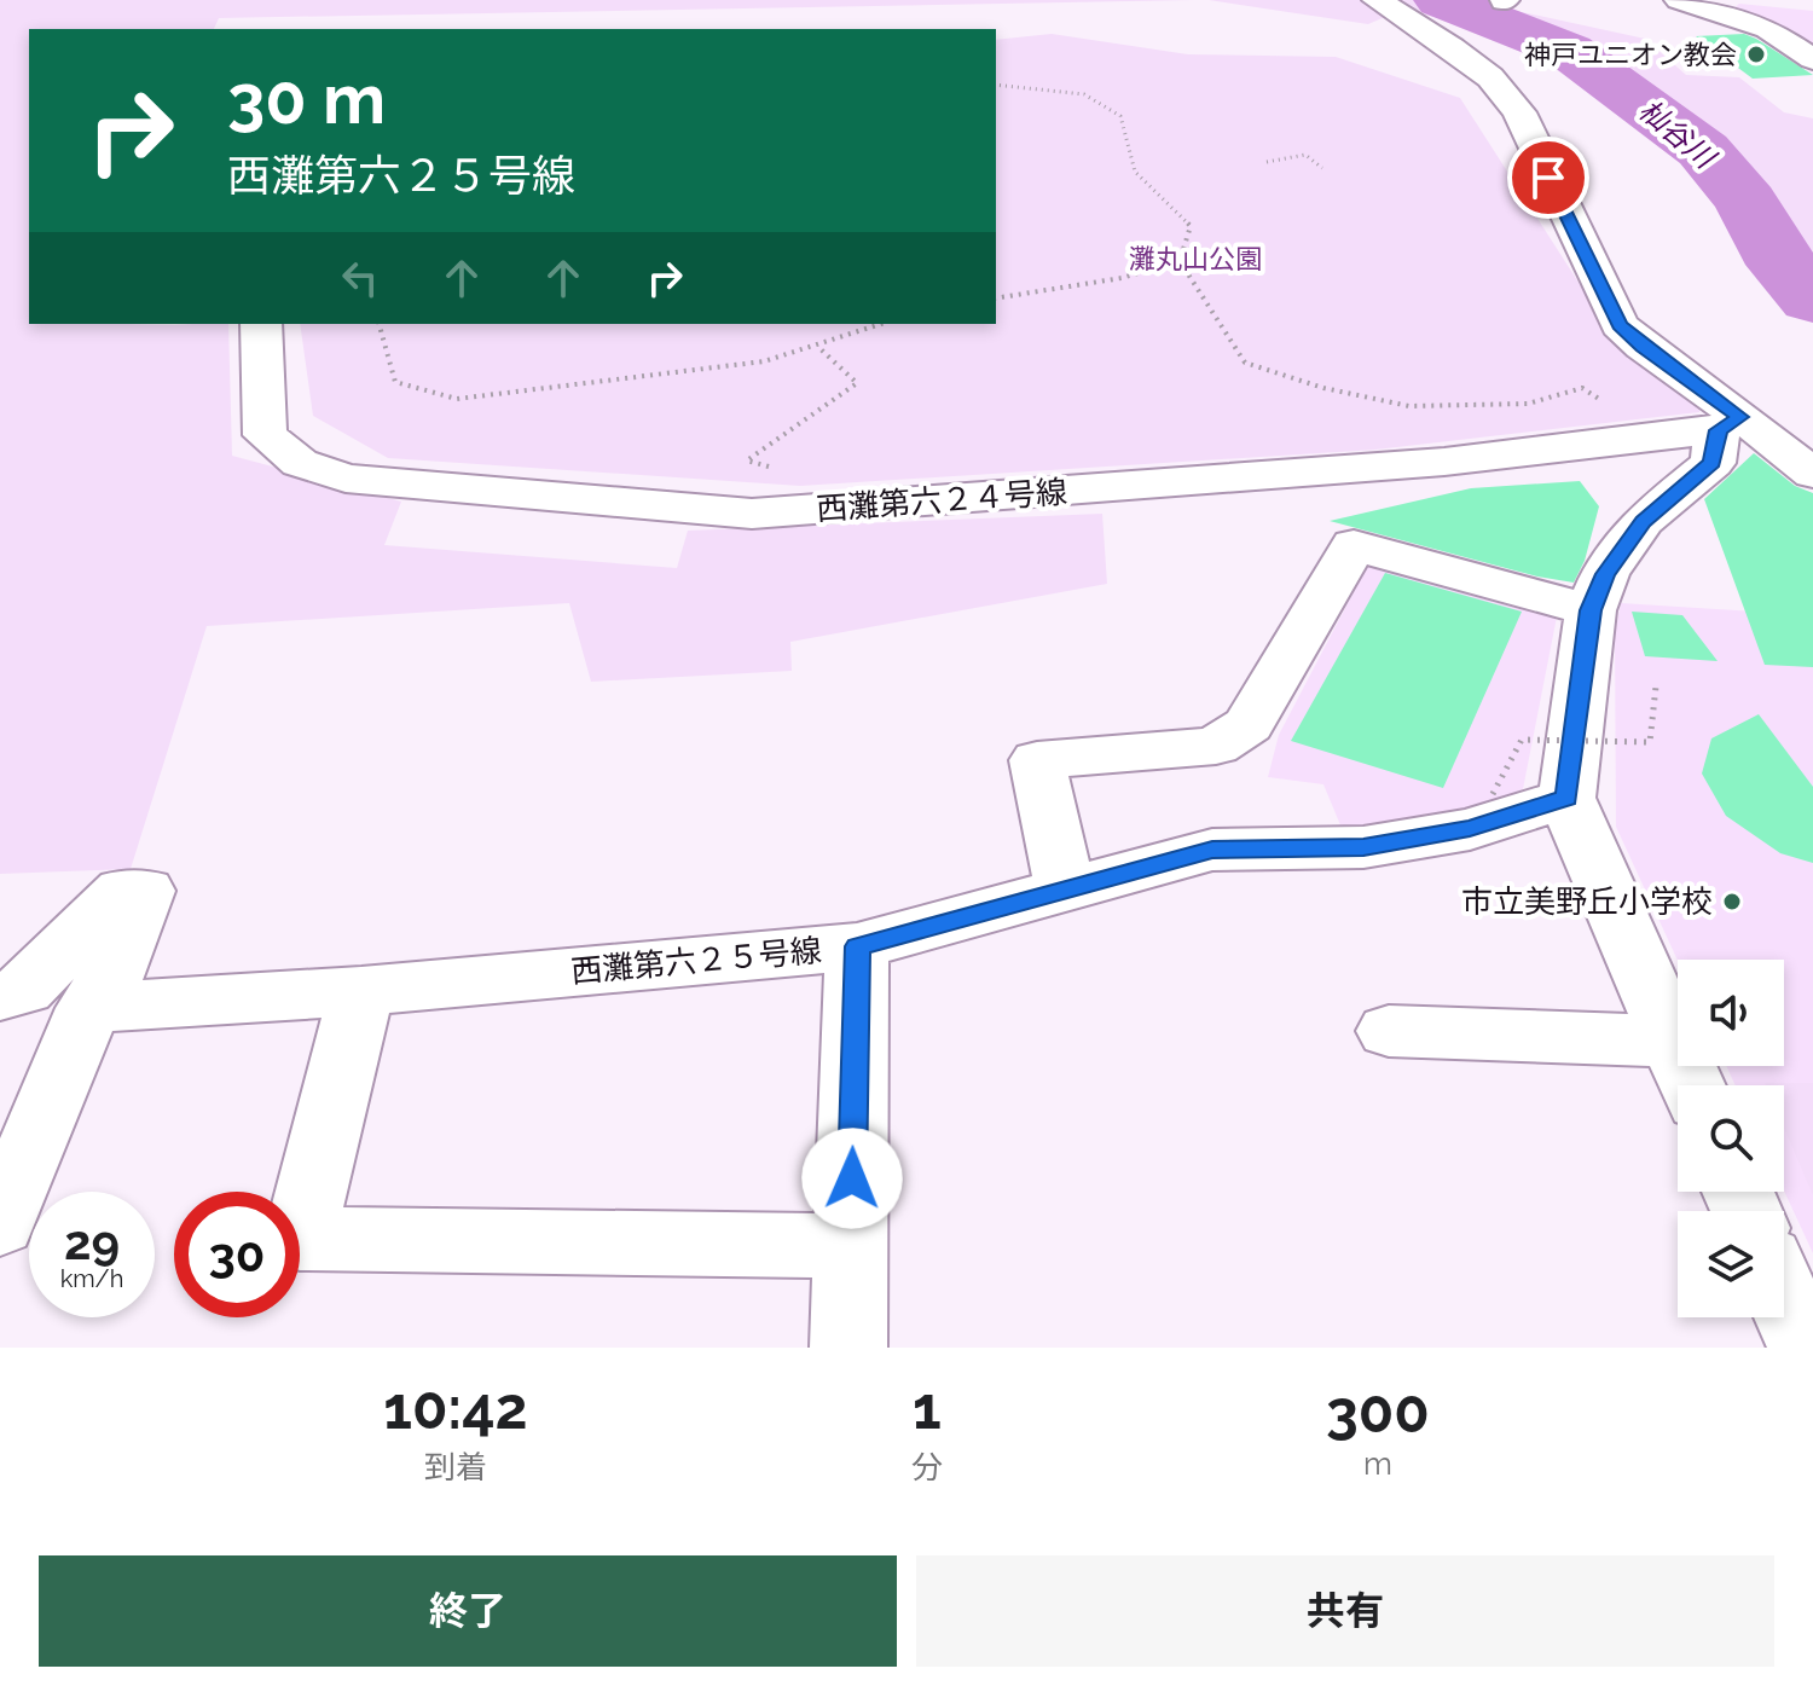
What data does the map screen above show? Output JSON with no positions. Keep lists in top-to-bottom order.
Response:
{
  "streets": {
    "street": ["西灘第六２４号線", "西灘第六２５号線"]
  },
  "water": ["杣谷川"],
  "parks": ["灘丸山公園"],
  "places": ["神戸ユニオン教会", "市立美野丘小学校"],
  "page": {
    "turn": ["30 m", "西灘第六２５号線"],
    "speed": "29 km/h",
    "limit": "30",
    "eta": [
      "10:42",
      "到着",
      "1",
      "分",
      "300",
      "m"
    ],
    "buttons": ["終了", "共有"]
  }
}
